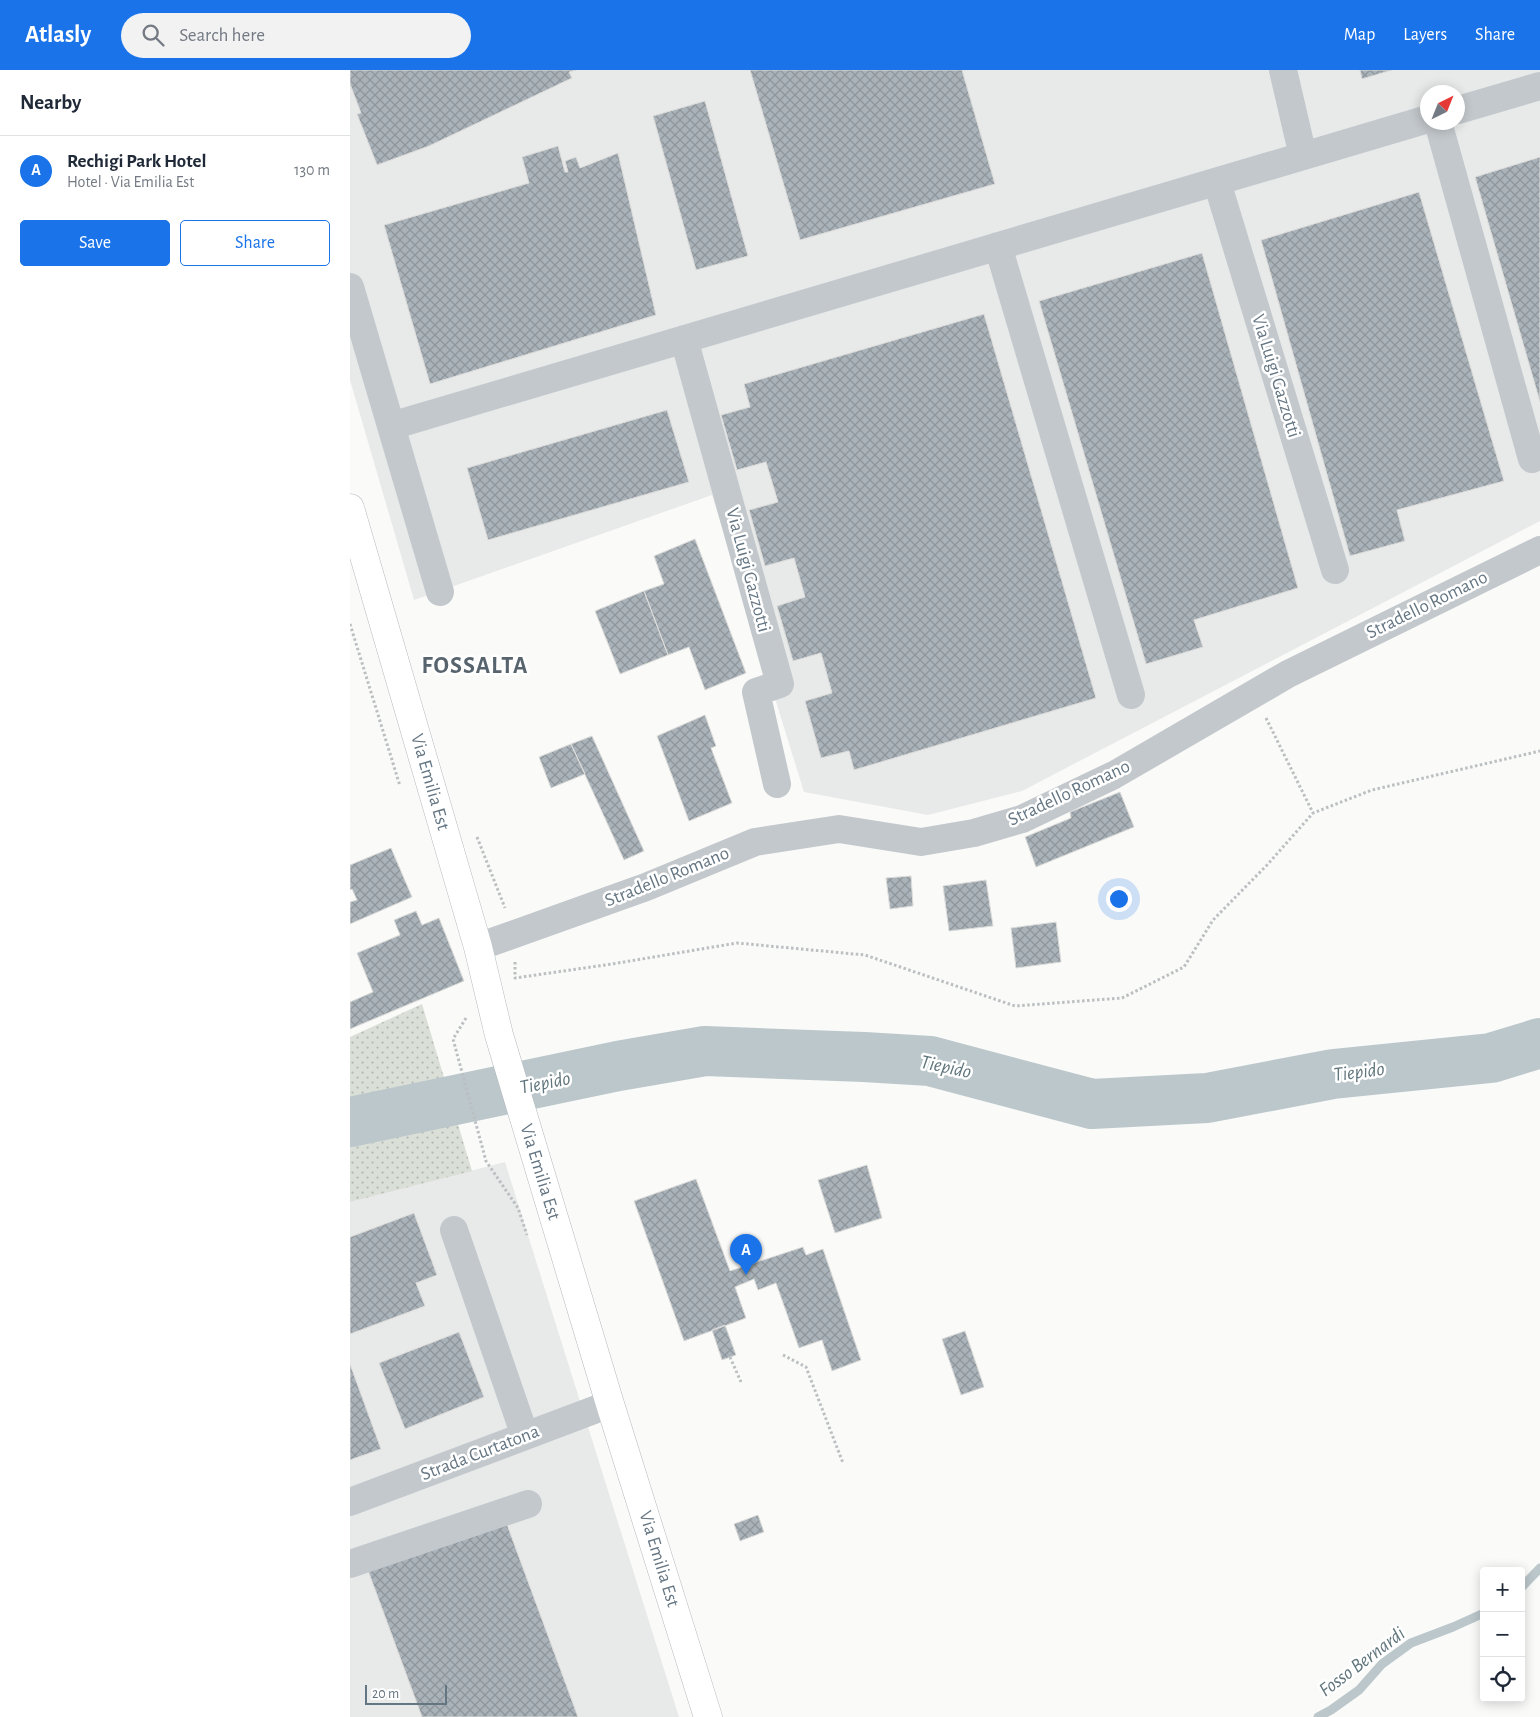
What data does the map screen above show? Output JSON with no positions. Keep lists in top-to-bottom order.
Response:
{
  "streets": {
    "main road": ["Via Emilia Est"],
    "street": ["Via Luigi Gazzotti", "Stradello Romano", "Strada Curtatona"]
  },
  "crossings": [
    ["Stradello Romano", "Via Emilia Est"],
    ["Via Emilia Est", "Strada Curtatona"]
  ],
  "districts": ["FOSSALTA"],
  "water": ["Tiepido", "Fosso Bernardi"],
  "scale_bar": "20 m",
  "north": "top right",
  "page": {
    "header": "Atlasly",
    "search": "Search here",
    "nav": ["Map", "Layers", "Share"],
    "heading": "Nearby",
    "list": [
      {
        "mark": "A",
        "name": "Rechigi Park Hotel",
        "note": "Hotel · Via Emilia Est",
        "value": "130 m"
      }
    ],
    "buttons": ["Save", "Share"],
    "pins": "A",
    "map_buttons": ["+", "−"],
    "scale": "20 m"
  }
}
